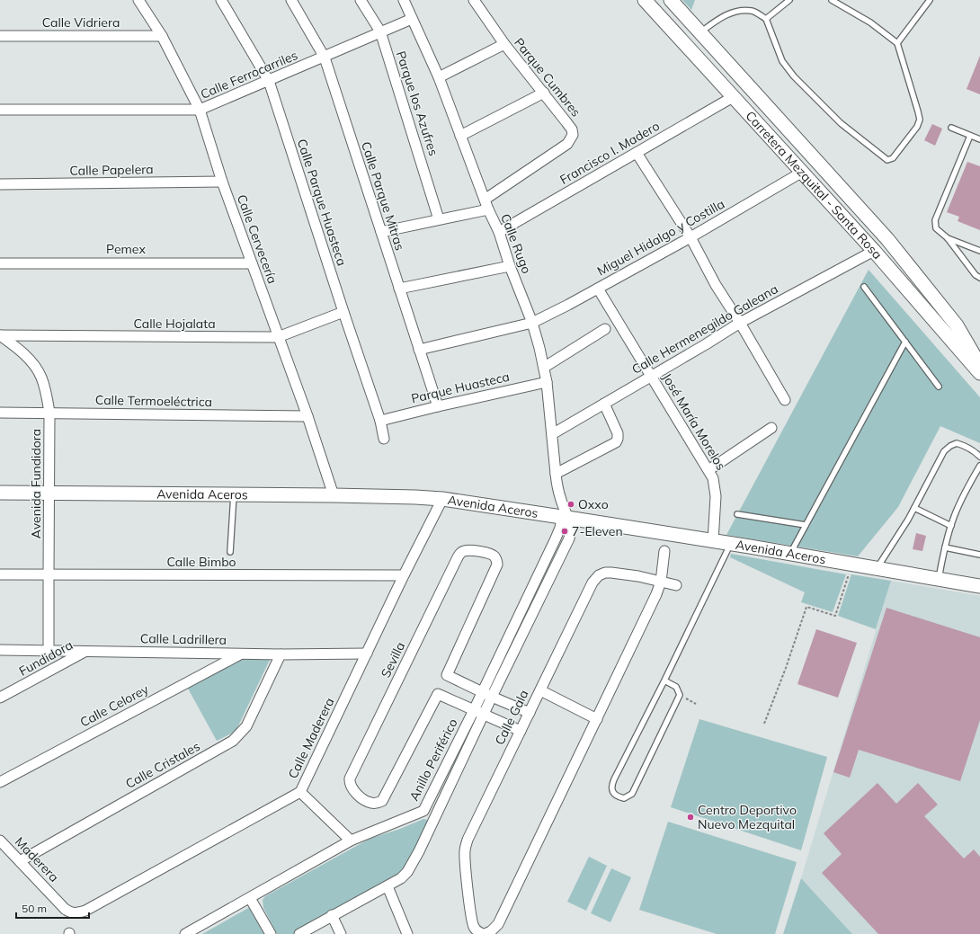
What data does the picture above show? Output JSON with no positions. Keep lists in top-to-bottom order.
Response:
{
  "streets": {
    "street": [
      "Calle Vidriera",
      "Calle Ferrocarriles",
      "Parque Cumbres",
      "Parque los Azufres",
      "Francisco I. Madero",
      "Calle Papelera",
      "Carretera Mezquital - Santa Rosa",
      "Calle Parque Mitras",
      "Calle Parque Huasteca",
      "Miguel Hidalgo y Costilla",
      "Calle Cervecería",
      "Calle Rugo",
      "Pemex",
      "Calle Hojalata",
      "Calle Hermenegildo Galeana",
      "Parque Huasteca",
      "Calle Termoeléctrica",
      "José María Morelos",
      "Avenida Fundidora",
      "Avenida Aceros",
      "Calle Bimbo",
      "Calle Ladrillera",
      "Fundidora",
      "Sevilla",
      "Calle Celorey",
      "Calle Gala",
      "Calle Maderera",
      "Anillo Periférico",
      "Calle Cristales",
      "Maderera"
    ]
  },
  "crossings": [
    ["Calle Vidriera", "Calle Cervecería"],
    ["Calle Ferrocarriles", "Parque los Azufres"],
    ["Calle Ferrocarriles", "Calle Parque Mitras"],
    ["Calle Ferrocarriles", "Calle Parque Huasteca"],
    ["Calle Ferrocarriles", "Calle Cervecería"],
    ["Calle Ferrocarriles", "Calle Rugo"],
    ["Parque Cumbres", "Calle Rugo"],
    ["Francisco I. Madero", "Carretera Mezquital - Santa Rosa"],
    ["Francisco I. Madero", "Calle Rugo"],
    ["Calle Papelera", "Calle Cervecería"],
    ["Carretera Mezquital - Santa Rosa", "Miguel Hidalgo y Costilla"],
    ["Carretera Mezquital - Santa Rosa", "Calle Hermenegildo Galeana"],
    ["Calle Parque Mitras", "Miguel Hidalgo y Costilla"],
    ["Calle Parque Mitras", "Parque Huasteca"],
    ["Calle Parque Huasteca", "Calle Hojalata"],
    ["Calle Parque Huasteca", "Parque Huasteca"],
    ["Miguel Hidalgo y Costilla", "Calle Rugo"],
    ["Miguel Hidalgo y Costilla", "José María Morelos"],
    ["Calle Cervecería", "Pemex"],
    ["Calle Cervecería", "Calle Hojalata"],
    ["Calle Cervecería", "Calle Termoeléctrica"],
    ["Calle Cervecería", "Avenida Aceros"],
    ["Calle Rugo", "Calle Hermenegildo Galeana"],
    ["Calle Rugo", "Parque Huasteca"],
    ["Calle Rugo", "Avenida Aceros"],
    ["Calle Rugo", "Anillo Periférico"],
    ["Calle Hojalata", "Avenida Fundidora"],
    ["Calle Hermenegildo Galeana", "José María Morelos"],
    ["Calle Termoeléctrica", "Avenida Fundidora"],
    ["José María Morelos", "Avenida Aceros"],
    ["Avenida Fundidora", "Avenida Aceros"],
    ["Avenida Fundidora", "Calle Bimbo"],
    ["Avenida Fundidora", "Calle Ladrillera"],
    ["Avenida Aceros", "Calle Maderera"],
    ["Avenida Aceros", "Anillo Periférico"],
    ["Calle Bimbo", "Calle Maderera"],
    ["Calle Ladrillera", "Fundidora"],
    ["Calle Ladrillera", "Calle Celorey"],
    ["Calle Ladrillera", "Calle Maderera"],
    ["Calle Ladrillera", "Calle Cristales"],
    ["Sevilla", "Anillo Periférico"],
    ["Calle Maderera", "Maderera"],
    ["Calle Cristales", "Maderera"]
  ],
  "places": ["Oxxo", "7-Eleven", "Centro Deportivo Nuevo Mezquital"],
  "scale_bar": "50 m"
}
